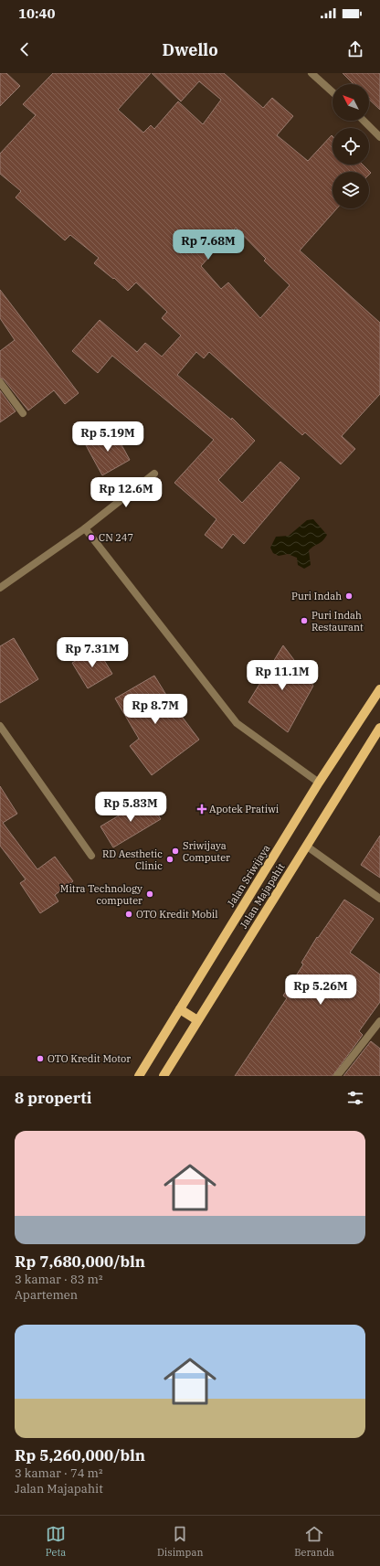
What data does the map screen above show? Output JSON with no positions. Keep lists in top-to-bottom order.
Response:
{
  "streets": {
    "main road": ["Jalan Sriwijaya", "Jalan Majapahit"]
  },
  "places": {
    "other": [
      "CN 247",
      "Puri Indah",
      "Puri Indah Restaurant",
      "Sriwijaya Computer",
      "RD Aesthetic Clinic",
      "Mitra Technology computer",
      "OTO Kredit Mobil",
      "OTO Kredit Motor"
    ],
    "health": ["Apotek Pratiwi"]
  },
  "north": "top left",
  "page": {
    "status": "10:40",
    "header": "Dwello",
    "price": [
      "Rp 7.68M",
      "Rp 5.19M",
      "Rp 12.6M",
      "Rp 7.31M",
      "Rp 11.1M",
      "Rp 8.7M",
      "Rp 5.83M",
      "Rp 5.26M"
    ],
    "heading": "8 properti",
    "list": [
      {
        "name": "Rp 7,680,000/bln",
        "note": "3 kamar · 83 m² · Apartemen"
      },
      {
        "name": "Rp 5,260,000/bln",
        "note": "3 kamar · 74 m² · Jalan Majapahit"
      }
    ],
    "tabs": ["Peta", "Disimpan", "Beranda"]
  }
}
